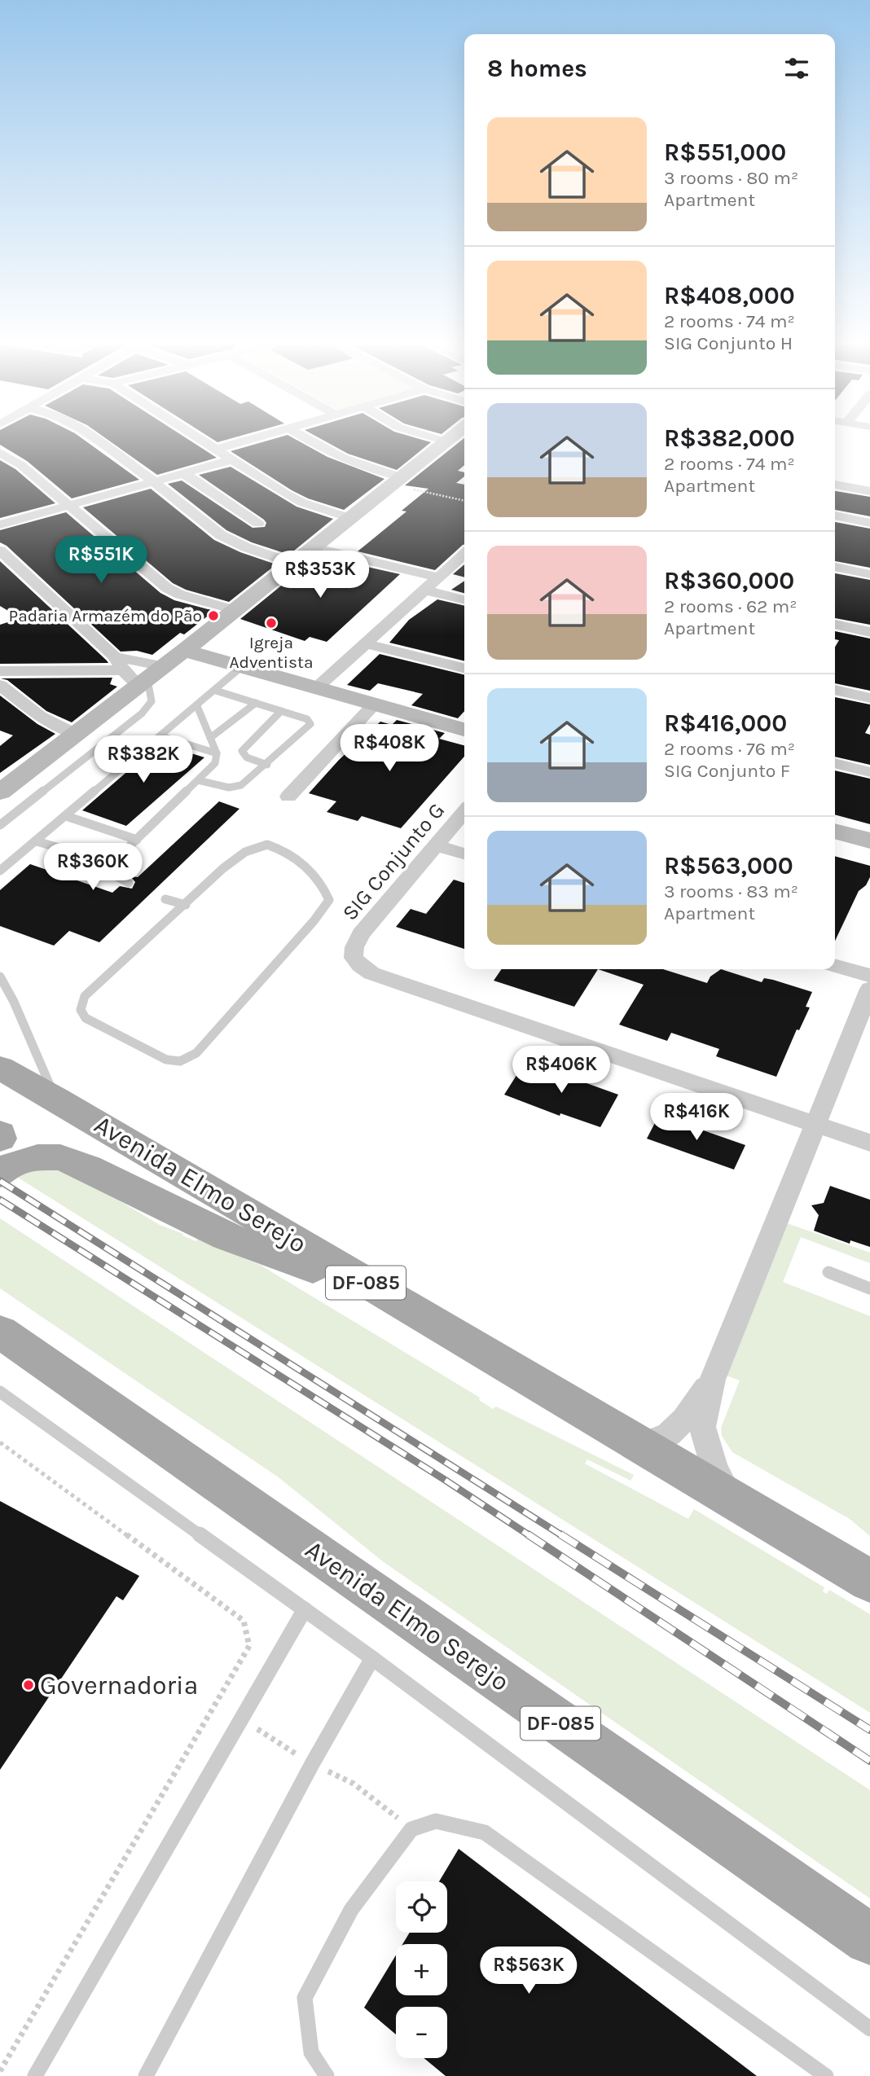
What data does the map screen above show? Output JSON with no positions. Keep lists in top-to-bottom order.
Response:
{
  "streets": {
    "main road": ["Avenida Elmo Serejo", "DF-085"],
    "street": ["SIG Conjunto G"]
  },
  "places": ["Padaria Armazém do Pão", "Igreja Adventista", "Governadoria"],
  "page": {
    "heading": "8 homes",
    "list": [
      {
        "name": "R$551,000",
        "note": "3 rooms · 80 m² · Apartment"
      },
      {
        "name": "R$408,000",
        "note": "2 rooms · 74 m² · SIG Conjunto H"
      },
      {
        "name": "R$382,000",
        "note": "2 rooms · 74 m² · Apartment"
      },
      {
        "name": "R$360,000",
        "note": "2 rooms · 62 m² · Apartment"
      },
      {
        "name": "R$416,000",
        "note": "2 rooms · 76 m² · SIG Conjunto F"
      },
      {
        "name": "R$563,000",
        "note": "3 rooms · 83 m² · Apartment"
      }
    ],
    "price": [
      "R$551K",
      "R$353K",
      "R$408K",
      "R$382K",
      "R$360K",
      "R$406K",
      "R$416K",
      "R$563K"
    ],
    "map_buttons": ["+", "−"]
  }
}
